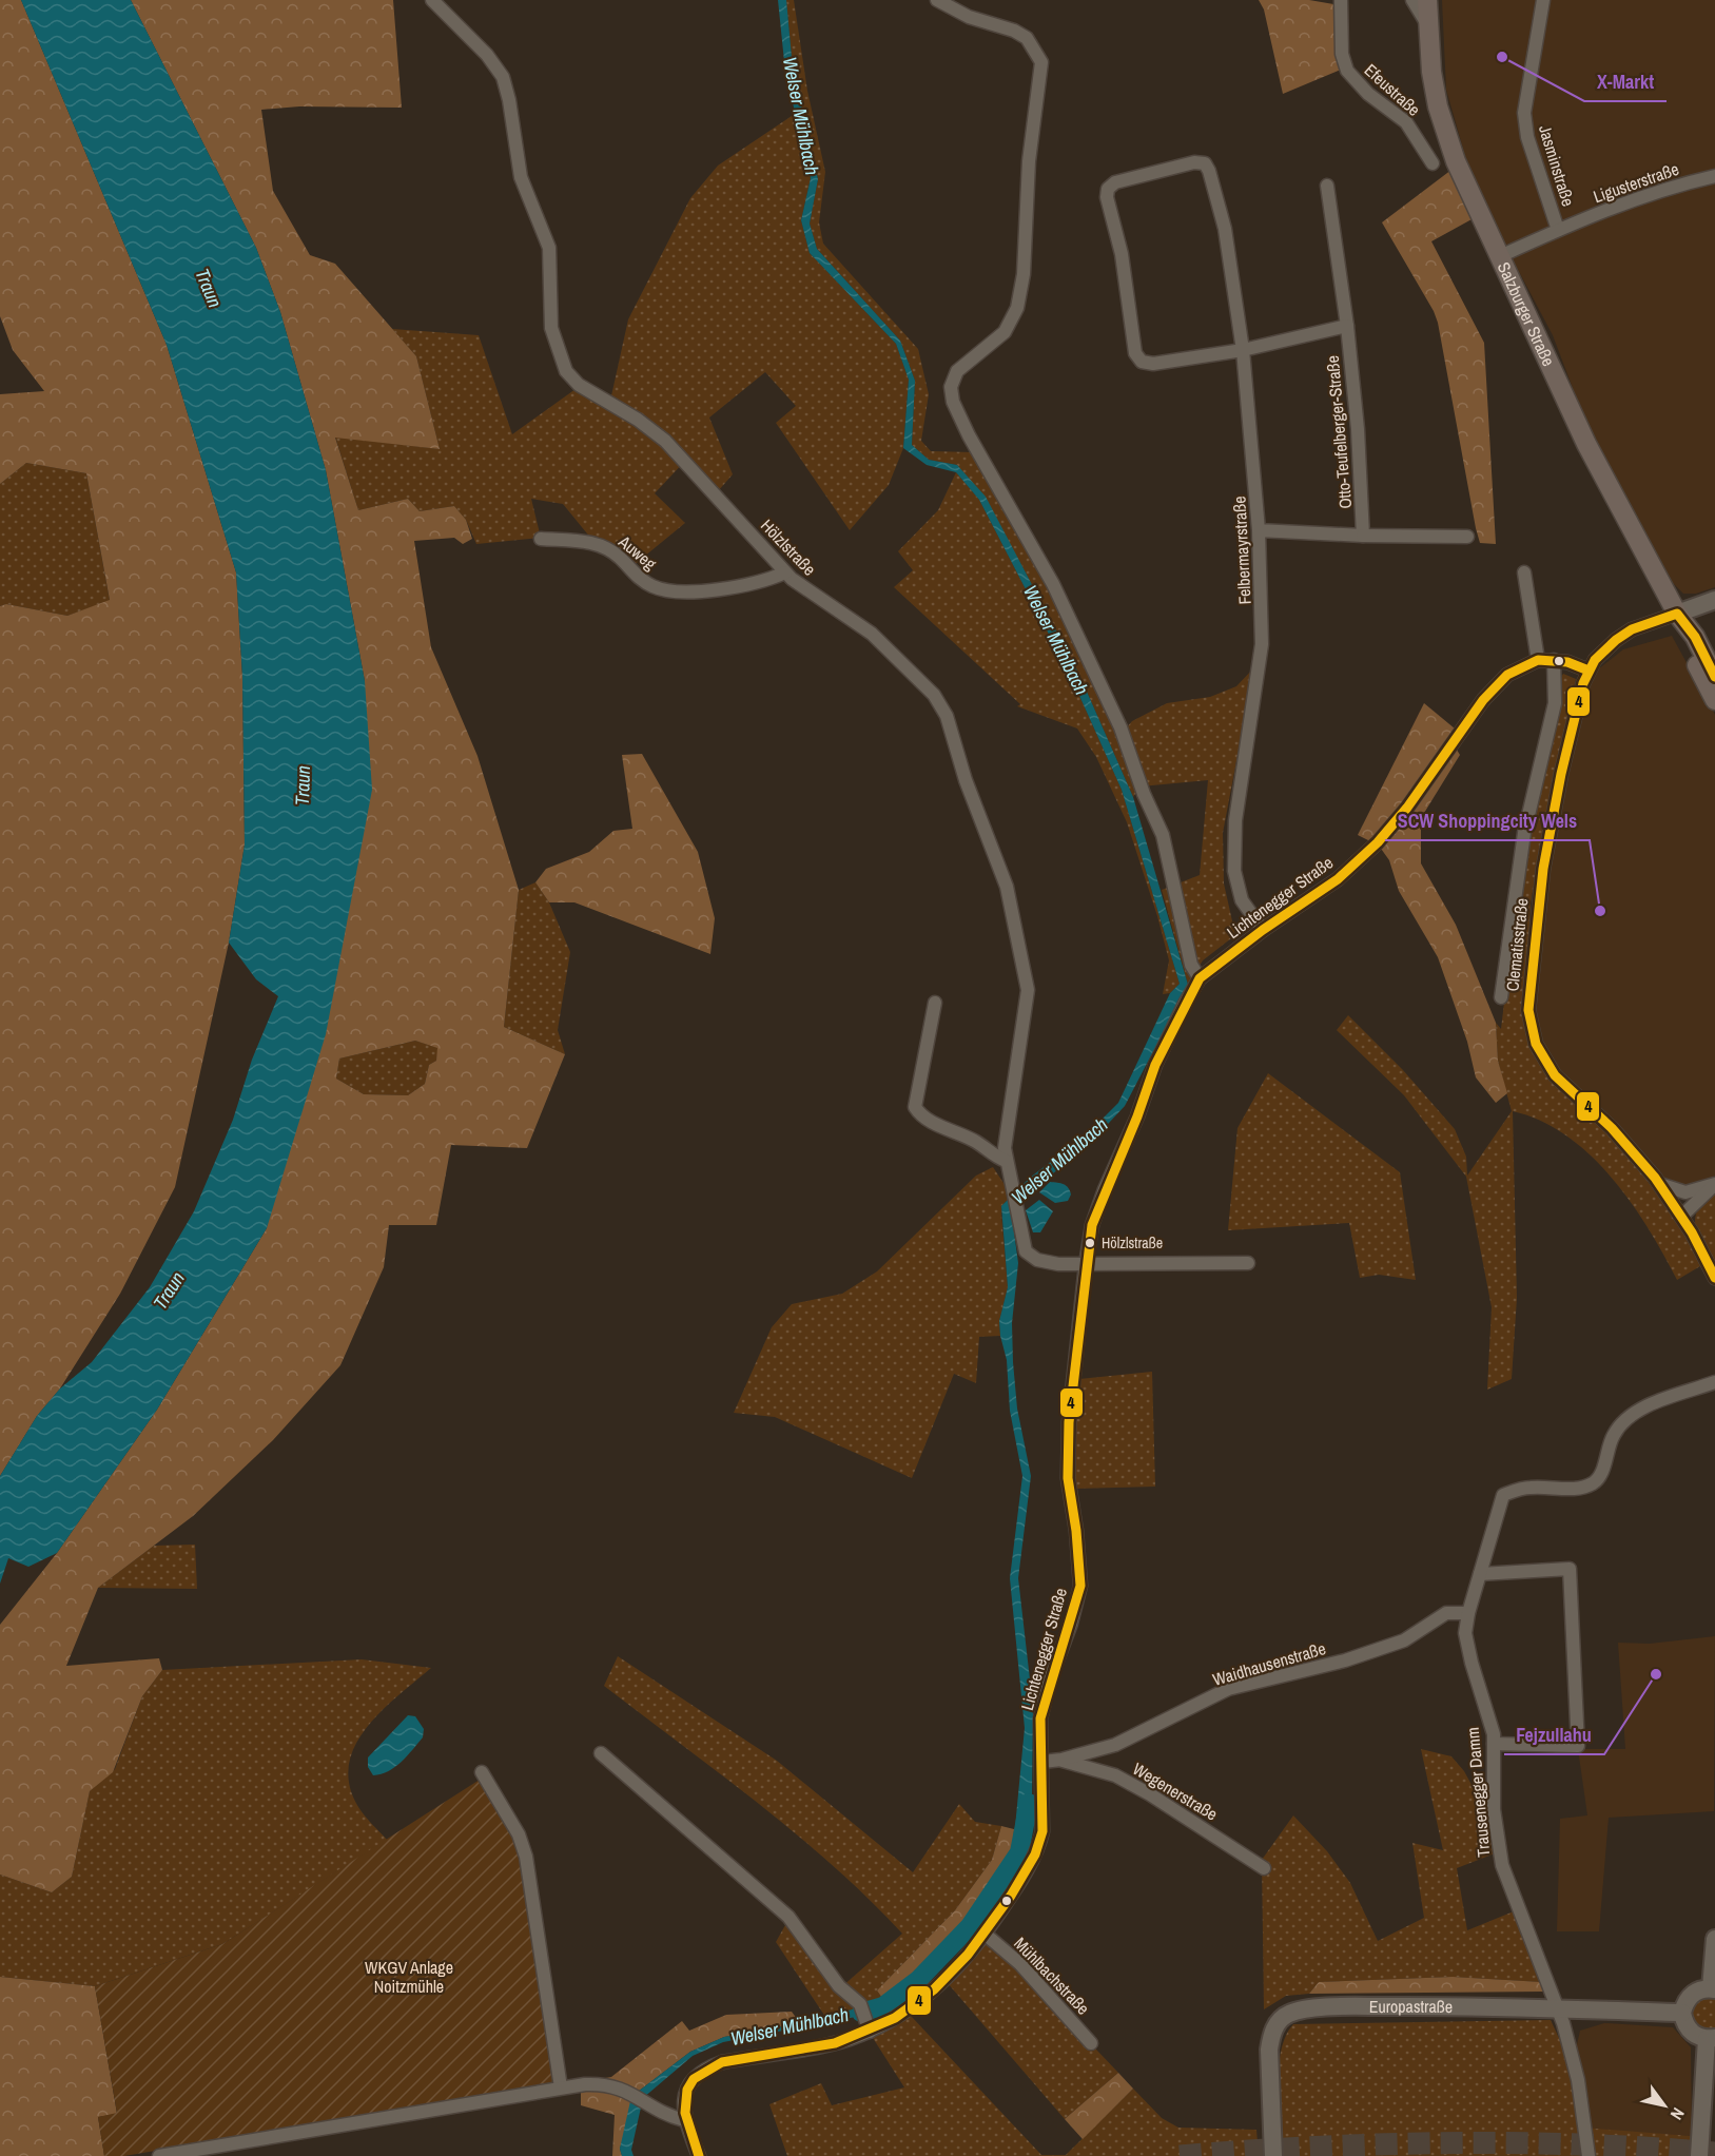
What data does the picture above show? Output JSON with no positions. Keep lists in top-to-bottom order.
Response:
{
  "streets": {
    "main road": ["Salzburger Straße"],
    "street": [
      "Efeustraße",
      "Jasminstraße",
      "Ligusterstraße",
      "Otto-Teufelberger-Straße",
      "Hölzlstraße",
      "Felbermayrstraße",
      "Auweg",
      "Lichtenegger Straße",
      "Clematisstraße",
      "Waidhausenstraße",
      "Wegenerstraße",
      "Trausenegger Damm",
      "Mühlbachstraße",
      "Europastraße"
    ]
  },
  "crossings": [
    ["Jasminstraße", "Ligusterstraße"],
    ["Ligusterstraße", "Salzburger Straße"],
    ["Otto-Teufelberger-Straße", "Felbermayrstraße"],
    ["Hölzlstraße", "Auweg"],
    ["Hölzlstraße", "Lichtenegger Straße"],
    ["Felbermayrstraße", "Lichtenegger Straße"],
    ["Lichtenegger Straße", "Clematisstraße"],
    ["Lichtenegger Straße", "Waidhausenstraße"],
    ["Lichtenegger Straße", "Mühlbachstraße"],
    ["Waidhausenstraße", "Wegenerstraße"],
    ["Waidhausenstraße", "Trausenegger Damm"],
    ["Trausenegger Damm", "Europastraße"]
  ],
  "water": ["Welser Mühlbach", "Traun"],
  "parks": ["WKGV Anlage Noitzmühle"],
  "places": [
    "X-Markt",
    "SCW Shoppingcity Wels",
    "Hölzlstraße",
    "Fejzullahu"
  ],
  "lines": ["transit line 4"],
  "north": "bottom right"
}
